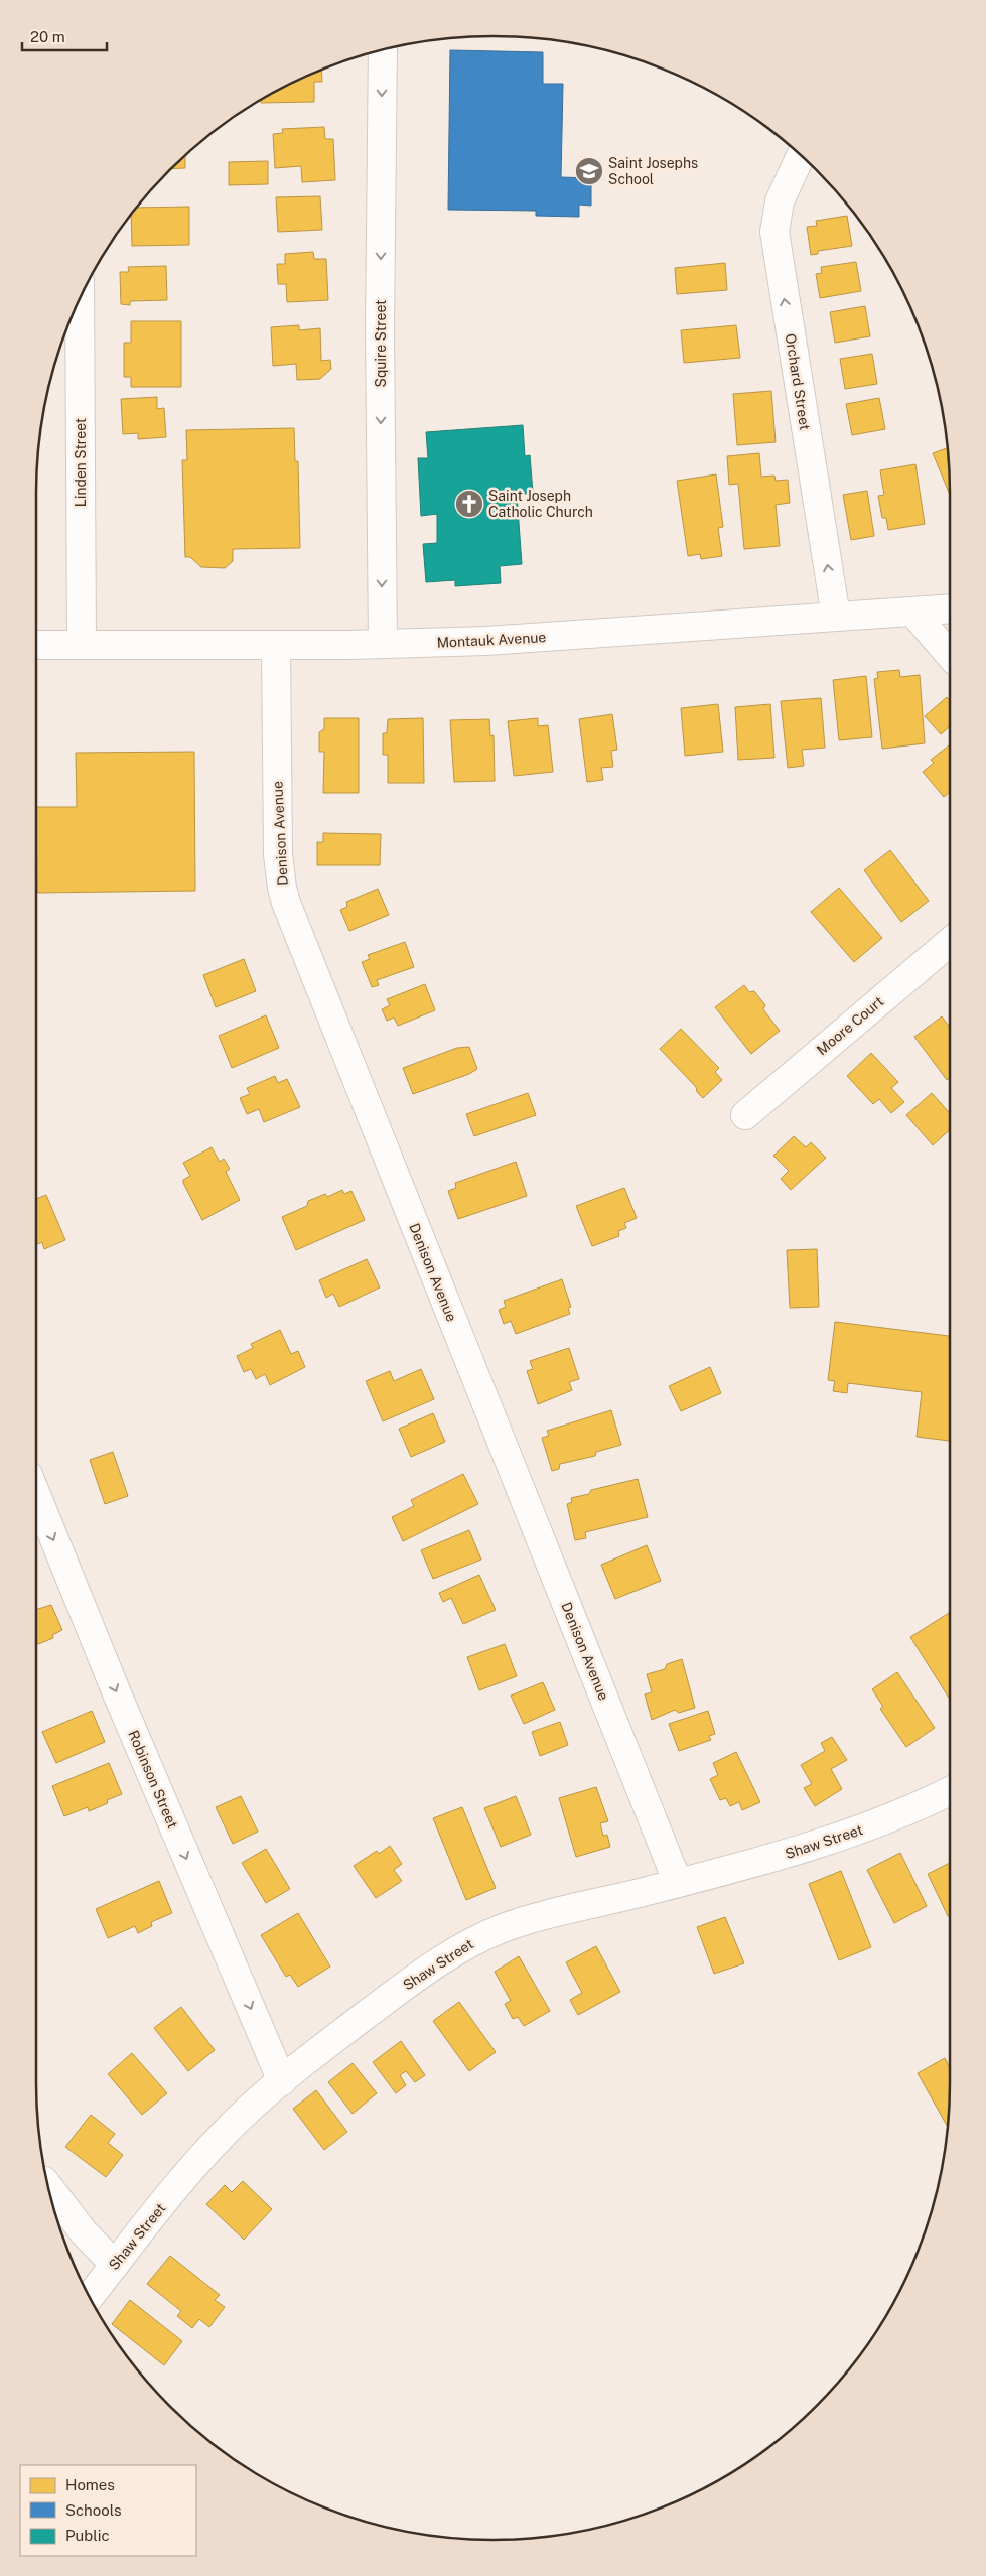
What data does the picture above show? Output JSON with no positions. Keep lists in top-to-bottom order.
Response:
{
  "streets": {
    "street": [
      "Squire Street",
      "Orchard Street",
      "Linden Street",
      "Montauk Avenue",
      "Denison Avenue",
      "Moore Court",
      "Robinson Street",
      "Shaw Street"
    ]
  },
  "crossings": [
    ["Squire Street", "Montauk Avenue"],
    ["Orchard Street", "Montauk Avenue"],
    ["Linden Street", "Montauk Avenue"],
    ["Montauk Avenue", "Denison Avenue"],
    ["Denison Avenue", "Shaw Street"],
    ["Robinson Street", "Shaw Street"]
  ],
  "one_way": ["Squire Street", "Orchard Street", "Robinson Street"],
  "places": {
    "school or university": ["Saint Josephs School"],
    "church": ["Saint Joseph Catholic Church"]
  },
  "legend": ["Homes", "Schools", "Public"],
  "scale_bar": "20 m"
}
